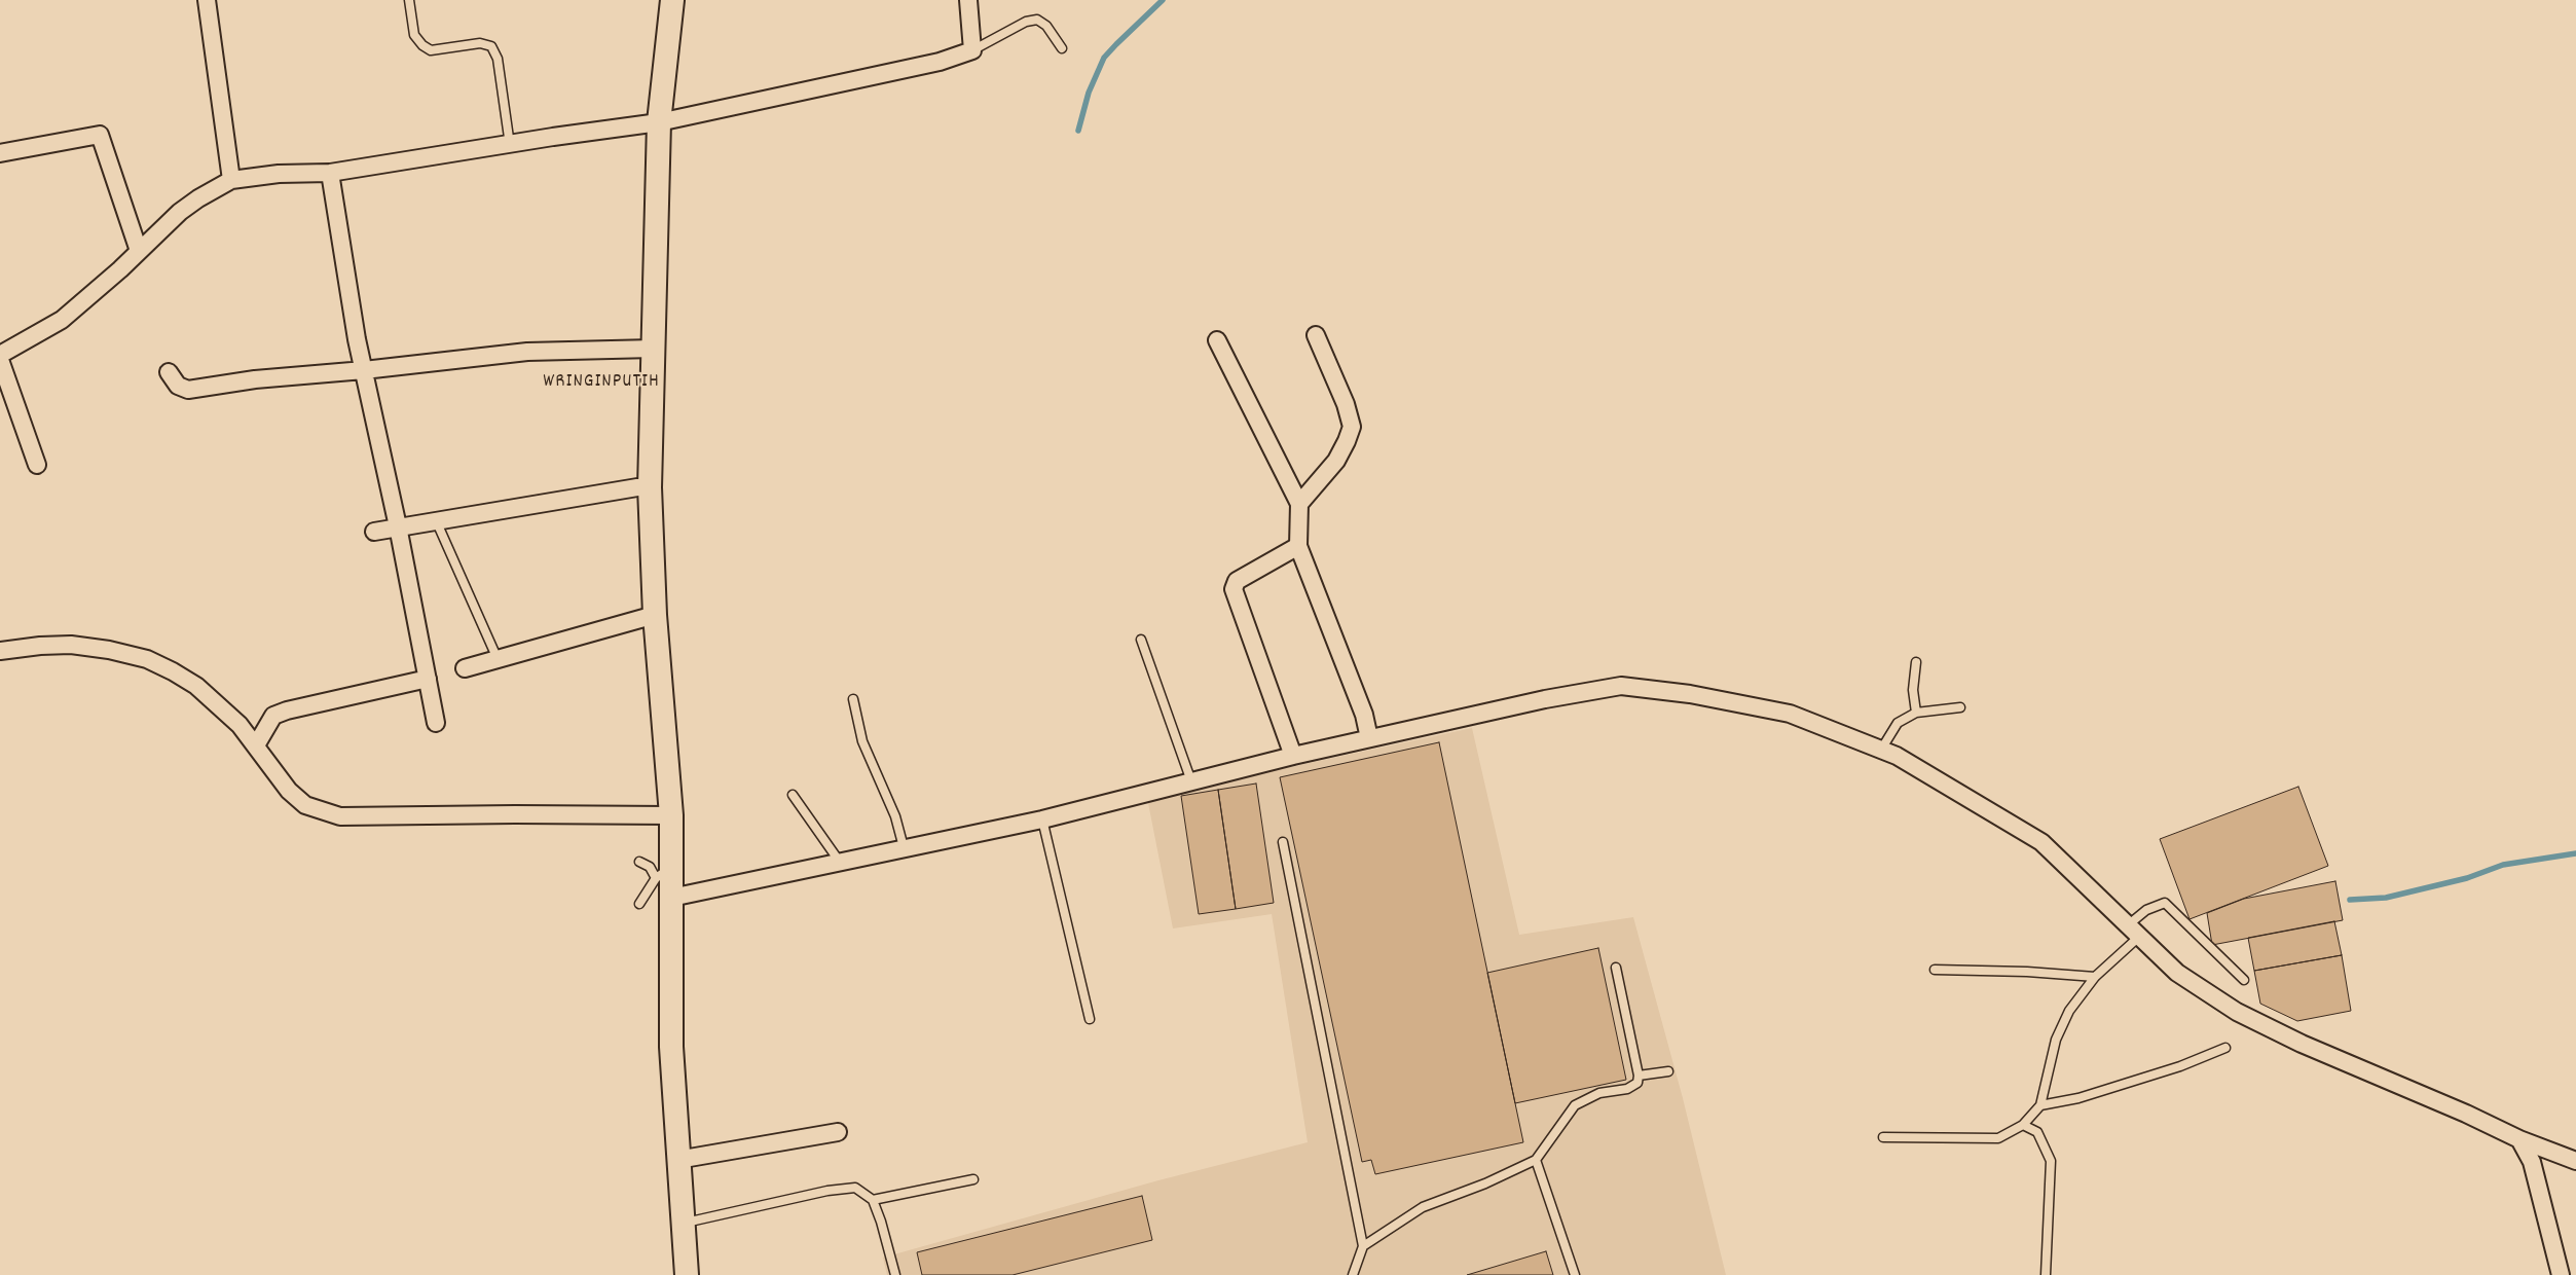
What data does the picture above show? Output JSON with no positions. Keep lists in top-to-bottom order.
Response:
{
  "districts": ["WRINGINPUTIH"]
}
